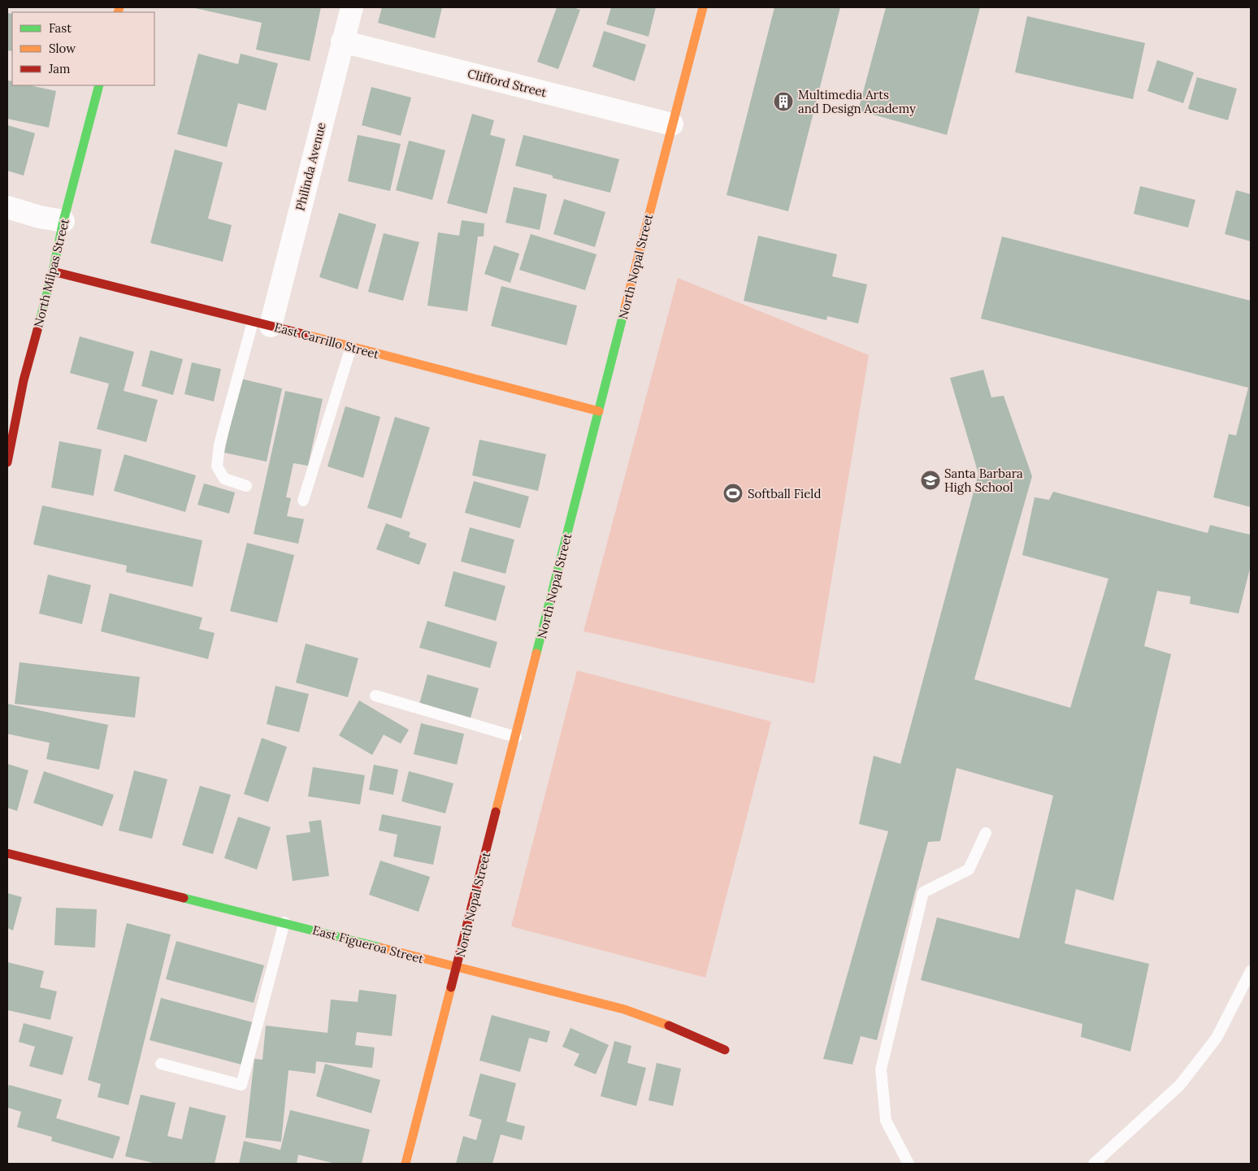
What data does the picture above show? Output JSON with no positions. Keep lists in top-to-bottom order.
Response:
{
  "streets": {
    "street": [
      "Clifford Street",
      "Philinda Avenue",
      "North Nopal Street",
      "North Milpas Street",
      "East Carrillo Street",
      "East Figueroa Street"
    ]
  },
  "crossings": [
    ["Clifford Street", "Philinda Avenue"],
    ["Clifford Street", "North Nopal Street"],
    ["Philinda Avenue", "East Carrillo Street"],
    ["North Nopal Street", "East Carrillo Street"],
    ["North Nopal Street", "East Figueroa Street"],
    ["North Milpas Street", "East Carrillo Street"]
  ],
  "places": {
    "building": ["Multimedia Arts and Design Academy"],
    "school or university": ["Santa Barbara High School"],
    "sports": ["Softball Field"]
  },
  "legend": ["Fast", "Slow", "Jam"]
}
